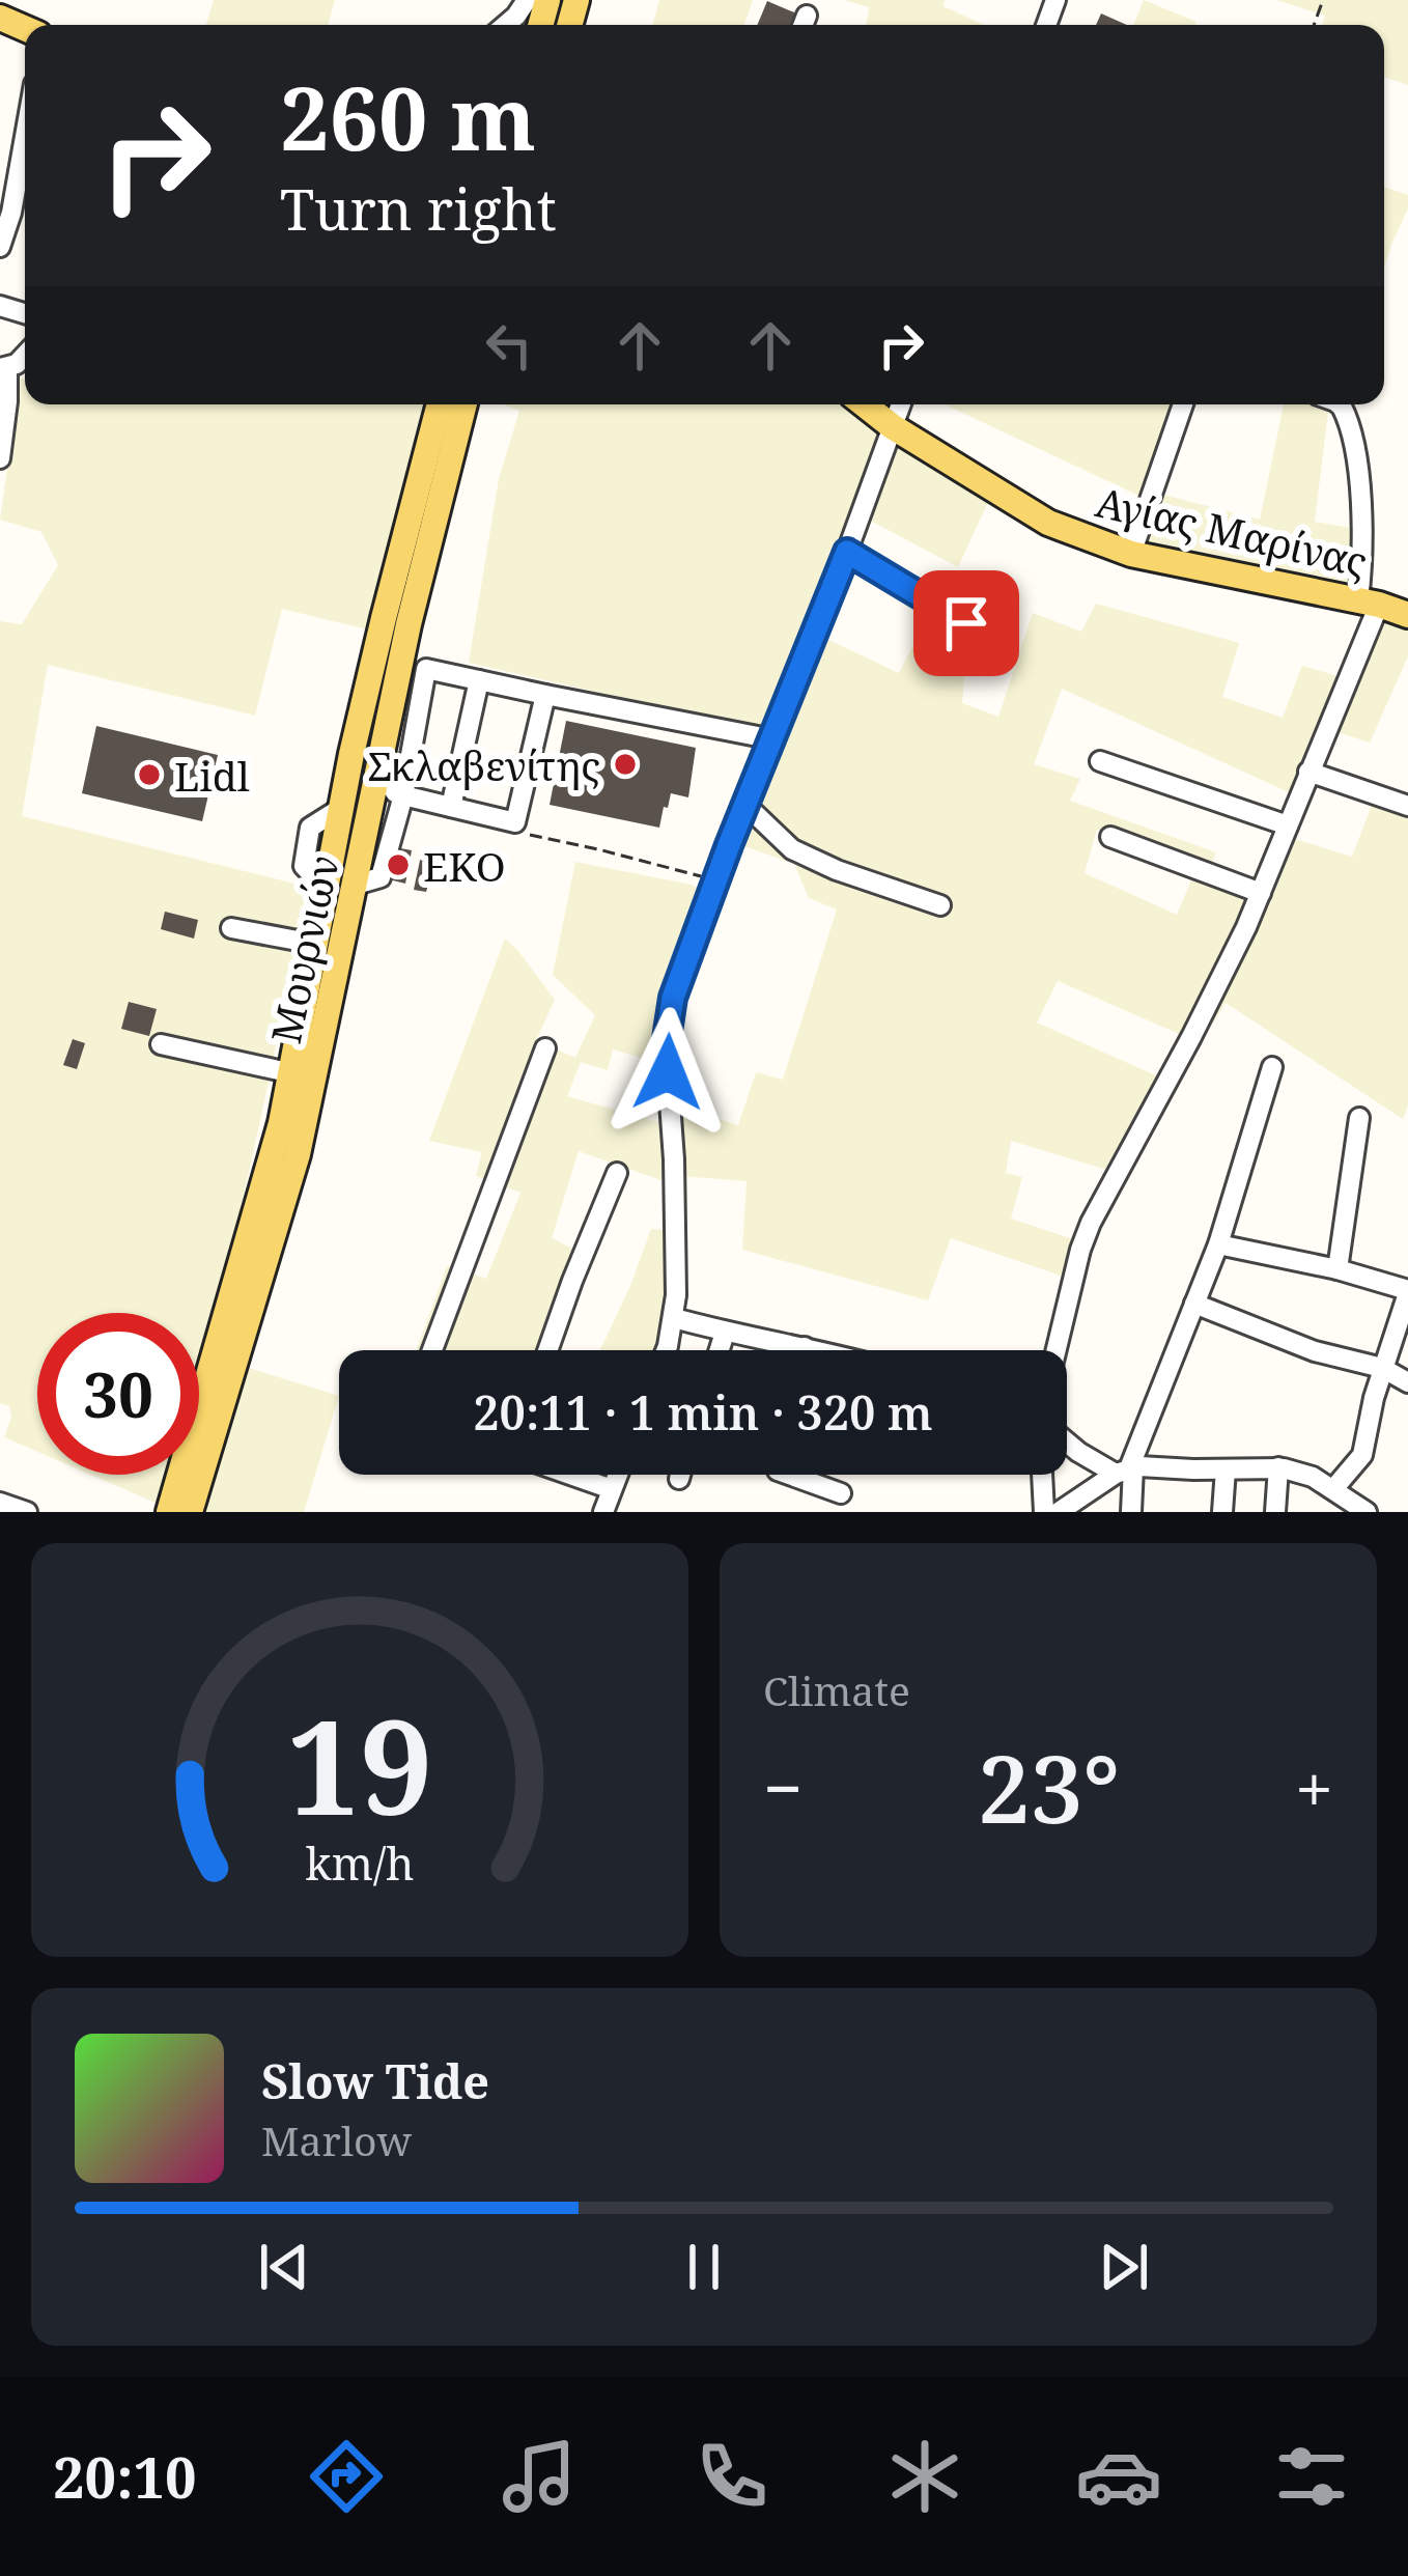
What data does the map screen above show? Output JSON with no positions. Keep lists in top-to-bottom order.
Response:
{
  "streets": {
    "main road": ["Αγίας Μαρίνας", "Μουρνιών"]
  },
  "places": ["Σκλαβενίτης", "Lidl", "EKO"],
  "page": {
    "turn": ["260 m", "Turn right"],
    "limit": "30",
    "trip": "20:11 · 1 min · 320 m",
    "tile": "Climate",
    "heat": ["−", "23°", "+"],
    "song": ["Slow Tide", "Marlow"],
    "tabs": "20:10",
    "gauge": ["19", "km/h"]
  }
}
